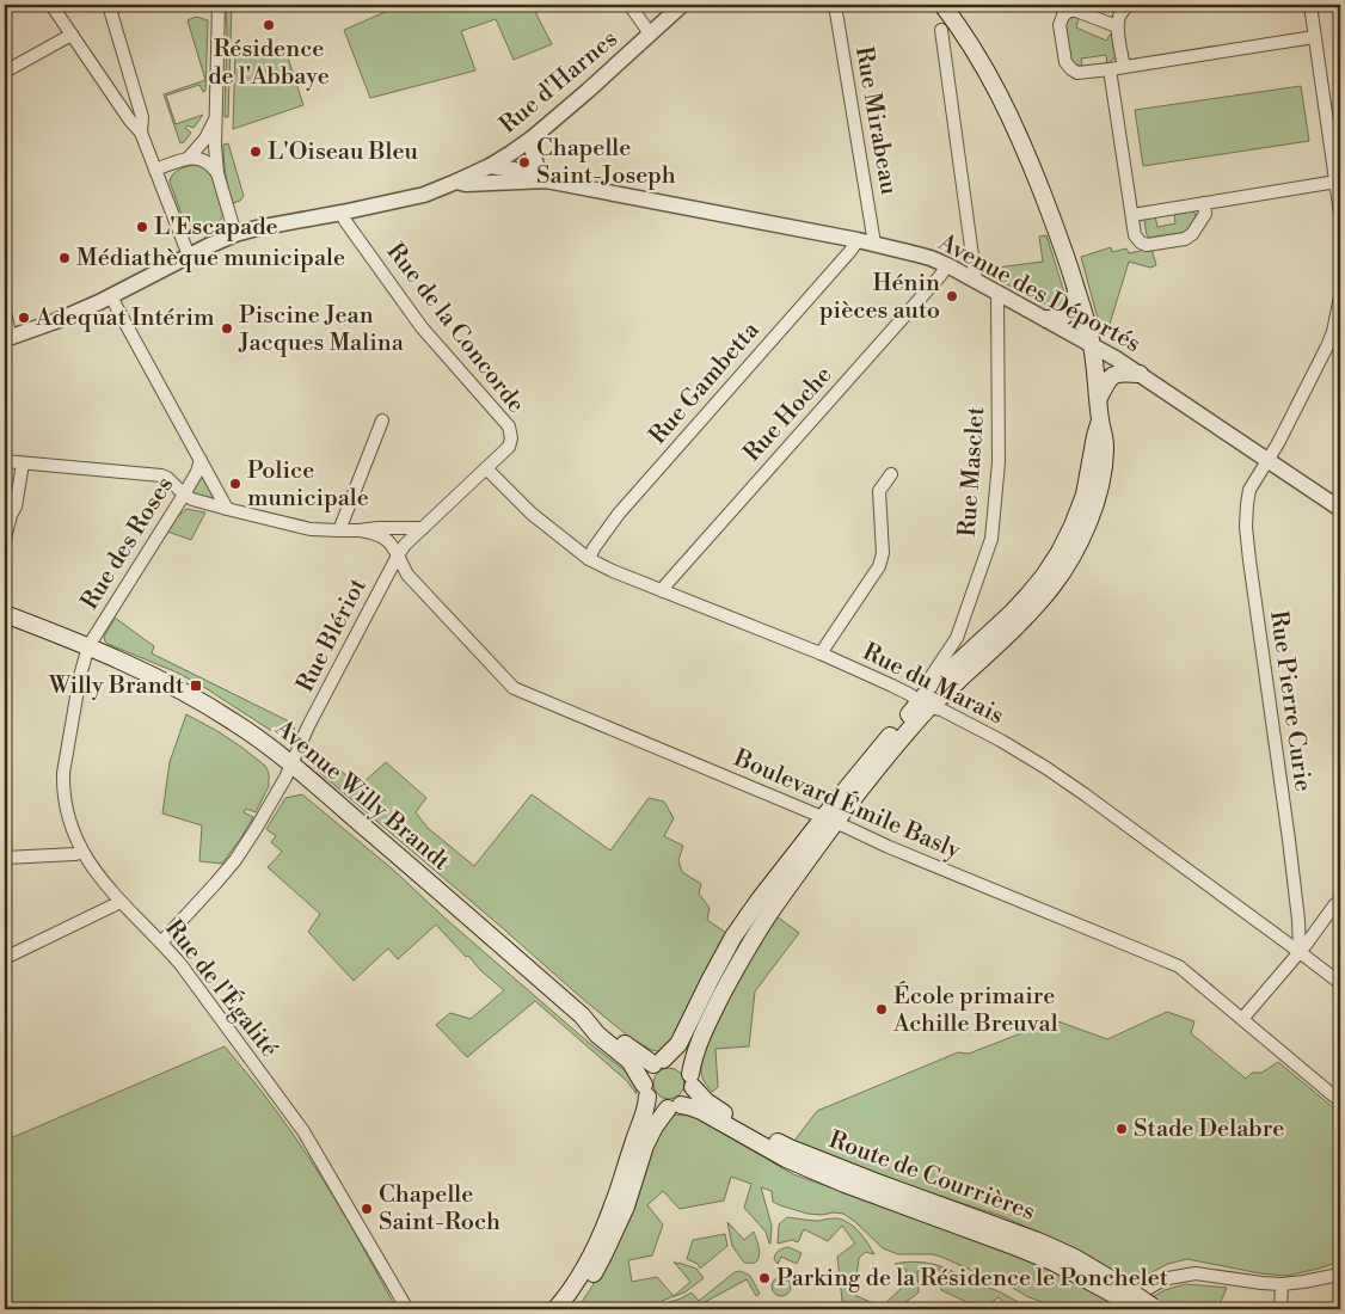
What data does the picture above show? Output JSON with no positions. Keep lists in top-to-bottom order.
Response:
{
  "streets": {
    "main road": ["Avenue Willy Brandt", "Route de Courrières"],
    "street": [
      "Rue d'Harnes",
      "Rue Mirabeau",
      "Avenue des Déportés",
      "Rue de la Concorde",
      "Rue Gambetta",
      "Rue Hoche",
      "Rue Masclet",
      "Rue des Roses",
      "Rue Blériot",
      "Rue du Marais",
      "Rue Pierre Curie",
      "Boulevard Émile Basly",
      "Rue de l'Égalité"
    ]
  },
  "crossings": [
    ["Rue d'Harnes", "Avenue des Déportés"],
    ["Rue d'Harnes", "Rue de la Concorde"],
    ["Rue Mirabeau", "Avenue des Déportés"],
    ["Avenue des Déportés", "Rue Gambetta"],
    ["Avenue des Déportés", "Rue Hoche"],
    ["Avenue des Déportés", "Rue Masclet"],
    ["Avenue des Déportés", "Rue Pierre Curie"],
    ["Rue de la Concorde", "Rue Blériot"],
    ["Rue de la Concorde", "Rue du Marais"],
    ["Rue Gambetta", "Rue du Marais"],
    ["Rue Hoche", "Rue du Marais"],
    ["Rue des Roses", "Avenue Willy Brandt"],
    ["Rue des Roses", "Rue de l'Égalité"],
    ["Rue Blériot", "Avenue Willy Brandt"],
    ["Rue Blériot", "Boulevard Émile Basly"],
    ["Rue Blériot", "Rue de l'Égalité"],
    ["Rue du Marais", "Rue Pierre Curie"],
    ["Avenue Willy Brandt", "Rue de l'Égalité"],
    ["Avenue Willy Brandt", "Route de Courrières"]
  ],
  "places": {
    "other": [
      "Résidence de l'Abbaye",
      "L'Oiseau Bleu",
      "Chapelle Saint-Joseph",
      "L'Escapade",
      "Médiathèque municipale",
      "Hénin pièces auto",
      "Adequat Intérim",
      "Piscine Jean Jacques Malina",
      "Police municipale",
      "École primaire Achille Breuval",
      "Stade Delabre",
      "Chapelle Saint-Roch",
      "Parking de la Résidence le Ponchelet"
    ],
    "transit": ["Willy Brandt"]
  }
}
